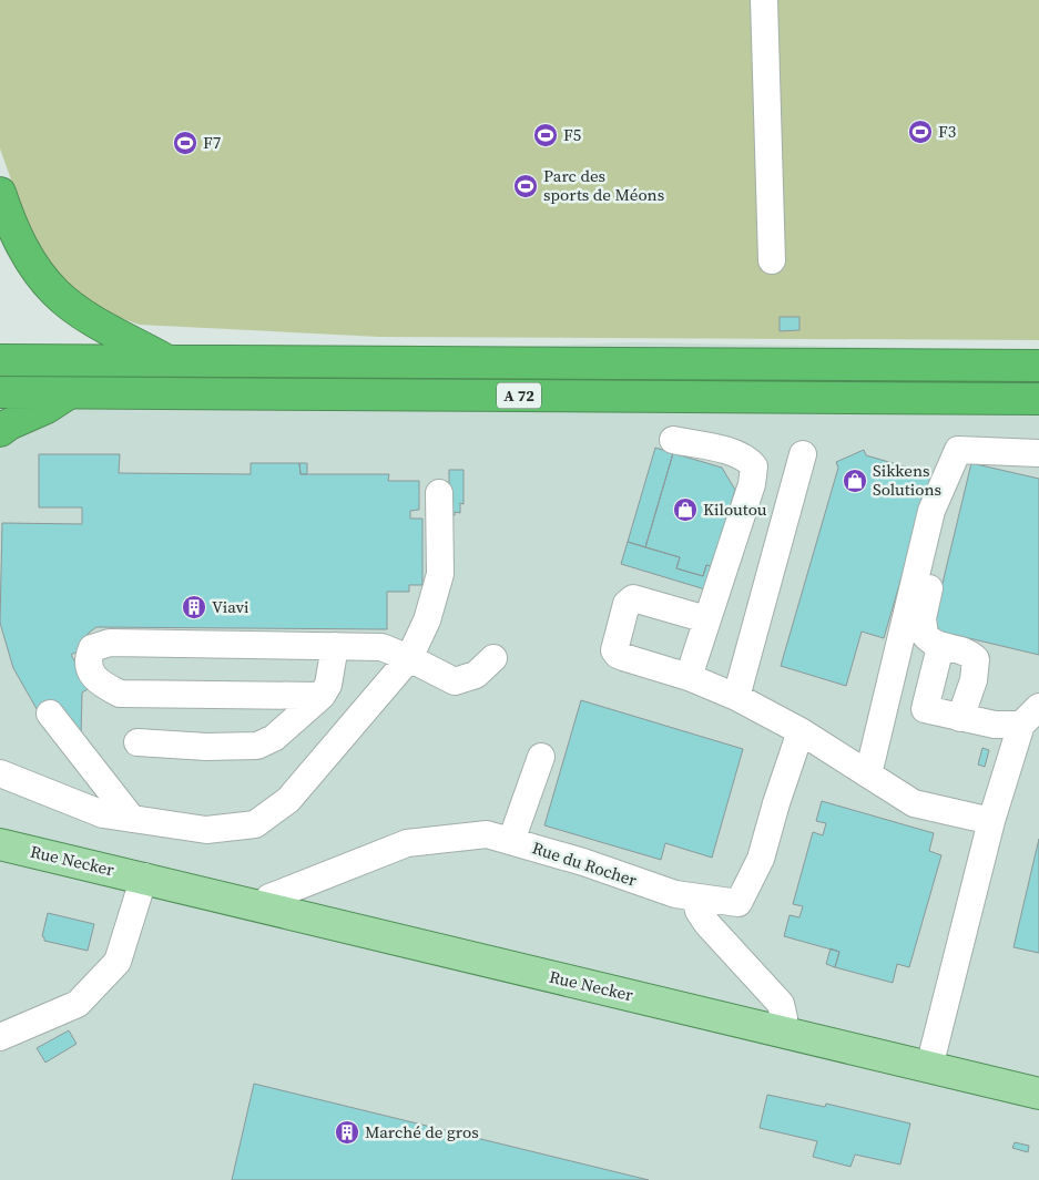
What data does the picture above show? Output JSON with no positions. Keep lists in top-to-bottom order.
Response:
{
  "streets": {
    "highway": ["A 72"],
    "main road": ["Rue Necker"],
    "lane": ["Rue du Rocher"]
  },
  "crossings": [
    ["Rue Necker", "Rue du Rocher"]
  ],
  "places": {
    "sports": [
      "F3",
      "F5",
      "F7",
      "Parc des sports de Méons"
    ],
    "shop": ["Sikkens Solutions", "Kiloutou"],
    "building": ["Viavi", "Marché de gros"]
  }
}
